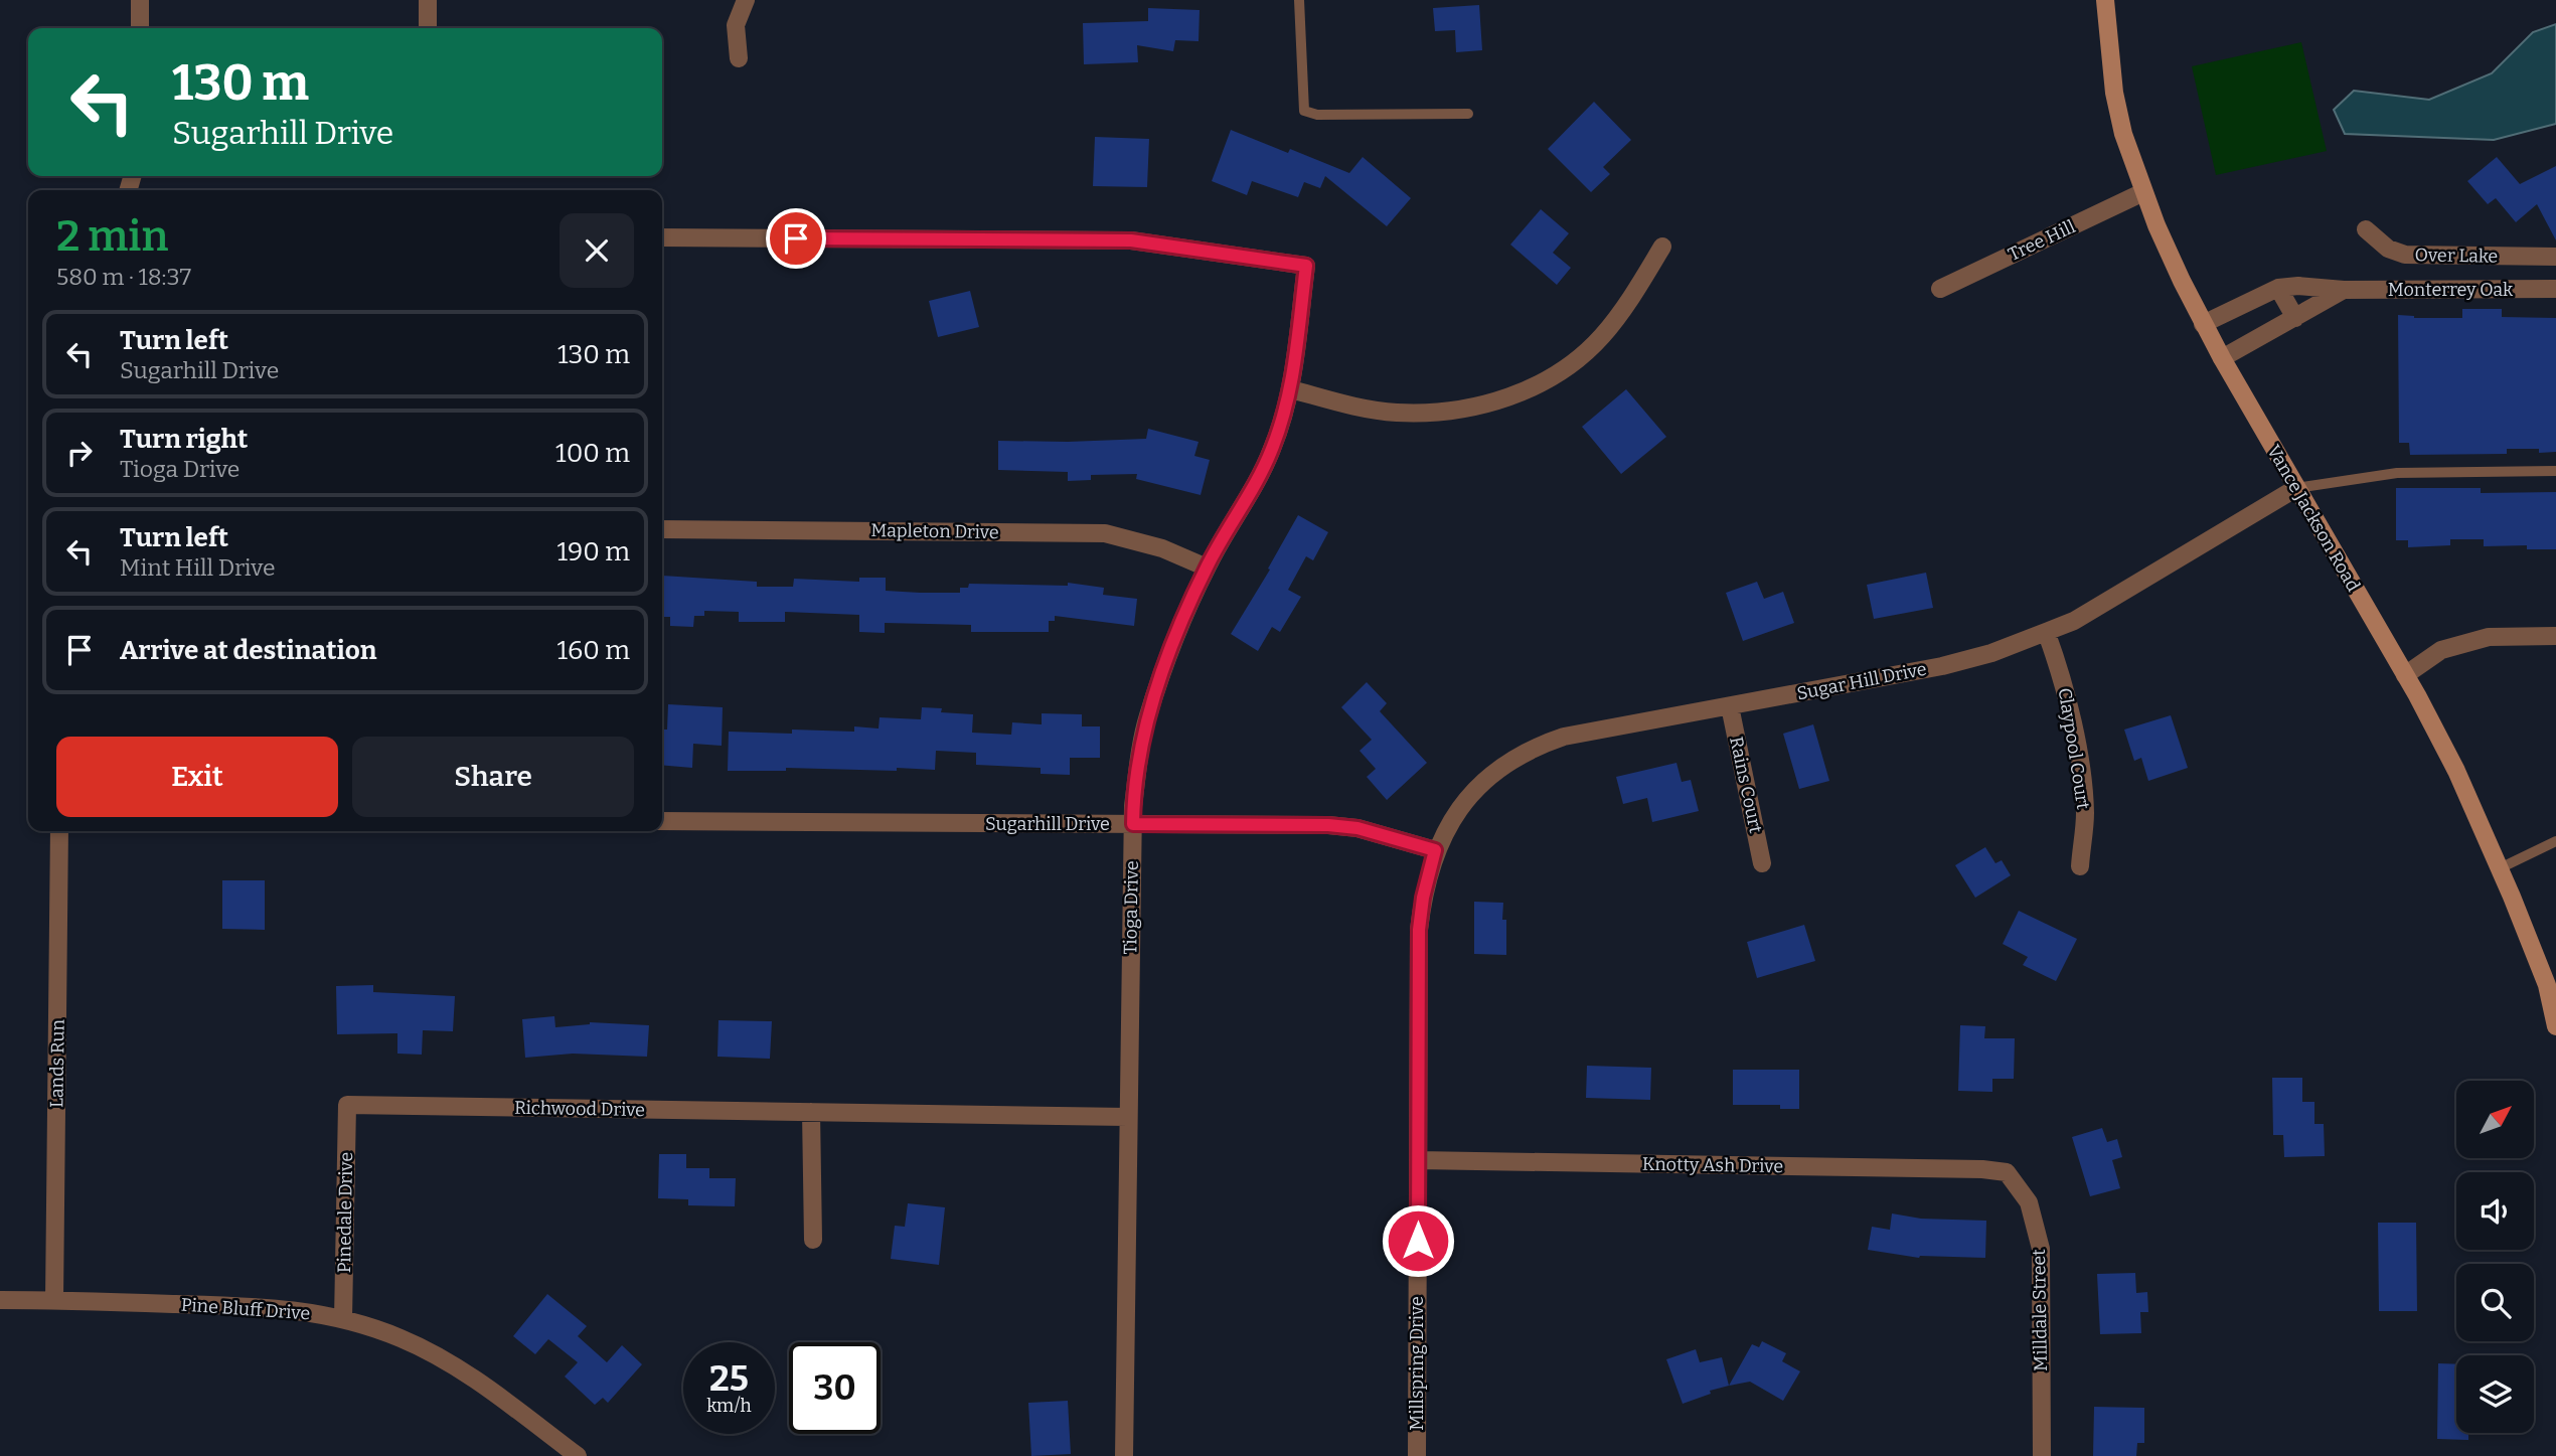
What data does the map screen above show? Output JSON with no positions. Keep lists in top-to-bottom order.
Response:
{
  "streets": {
    "main road": ["Vance Jackson Road"],
    "street": [
      "Tree Hill",
      "Over Lake",
      "Monterrey Oak",
      "Mapleton Drive",
      "Sugar Hill Drive",
      "Claypool Court",
      "Rains Court",
      "Sugarhill Drive",
      "Tioga Drive",
      "Lands Run",
      "Richwood Drive",
      "Knotty Ash Drive",
      "Pinedale Drive",
      "Pine Bluff Drive",
      "Milldale Street",
      "Millspring Drive"
    ]
  },
  "crossings": [
    ["Tree Hill", "Vance Jackson Road"],
    ["Monterrey Oak", "Vance Jackson Road"],
    ["Vance Jackson Road", "Sugar Hill Drive"],
    ["Mapleton Drive", "Tioga Drive"],
    ["Sugar Hill Drive", "Claypool Court"],
    ["Sugar Hill Drive", "Rains Court"],
    ["Sugar Hill Drive", "Sugarhill Drive"],
    ["Sugar Hill Drive", "Millspring Drive"],
    ["Sugarhill Drive", "Tioga Drive"],
    ["Sugarhill Drive", "Millspring Drive"],
    ["Tioga Drive", "Richwood Drive"],
    ["Lands Run", "Pine Bluff Drive"],
    ["Richwood Drive", "Pinedale Drive"],
    ["Knotty Ash Drive", "Milldale Street"],
    ["Knotty Ash Drive", "Millspring Drive"],
    ["Pinedale Drive", "Pine Bluff Drive"]
  ],
  "north": "top right",
  "page": {
    "turn": ["130 m", "Sugarhill Drive"],
    "heading": ["2 min", "580 m · 18:37"],
    "list": [
      {
        "name": "Turn left",
        "note": "Sugarhill Drive",
        "value": "130 m"
      },
      {
        "name": "Turn right",
        "note": "Tioga Drive",
        "value": "100 m"
      },
      {
        "name": "Turn left",
        "note": "Mint Hill Drive",
        "value": "190 m"
      },
      {
        "name": "Arrive at destination",
        "value": "160 m"
      }
    ],
    "buttons": ["Exit", "Share"],
    "speed": "25 km/h",
    "limit": "30"
  }
}
